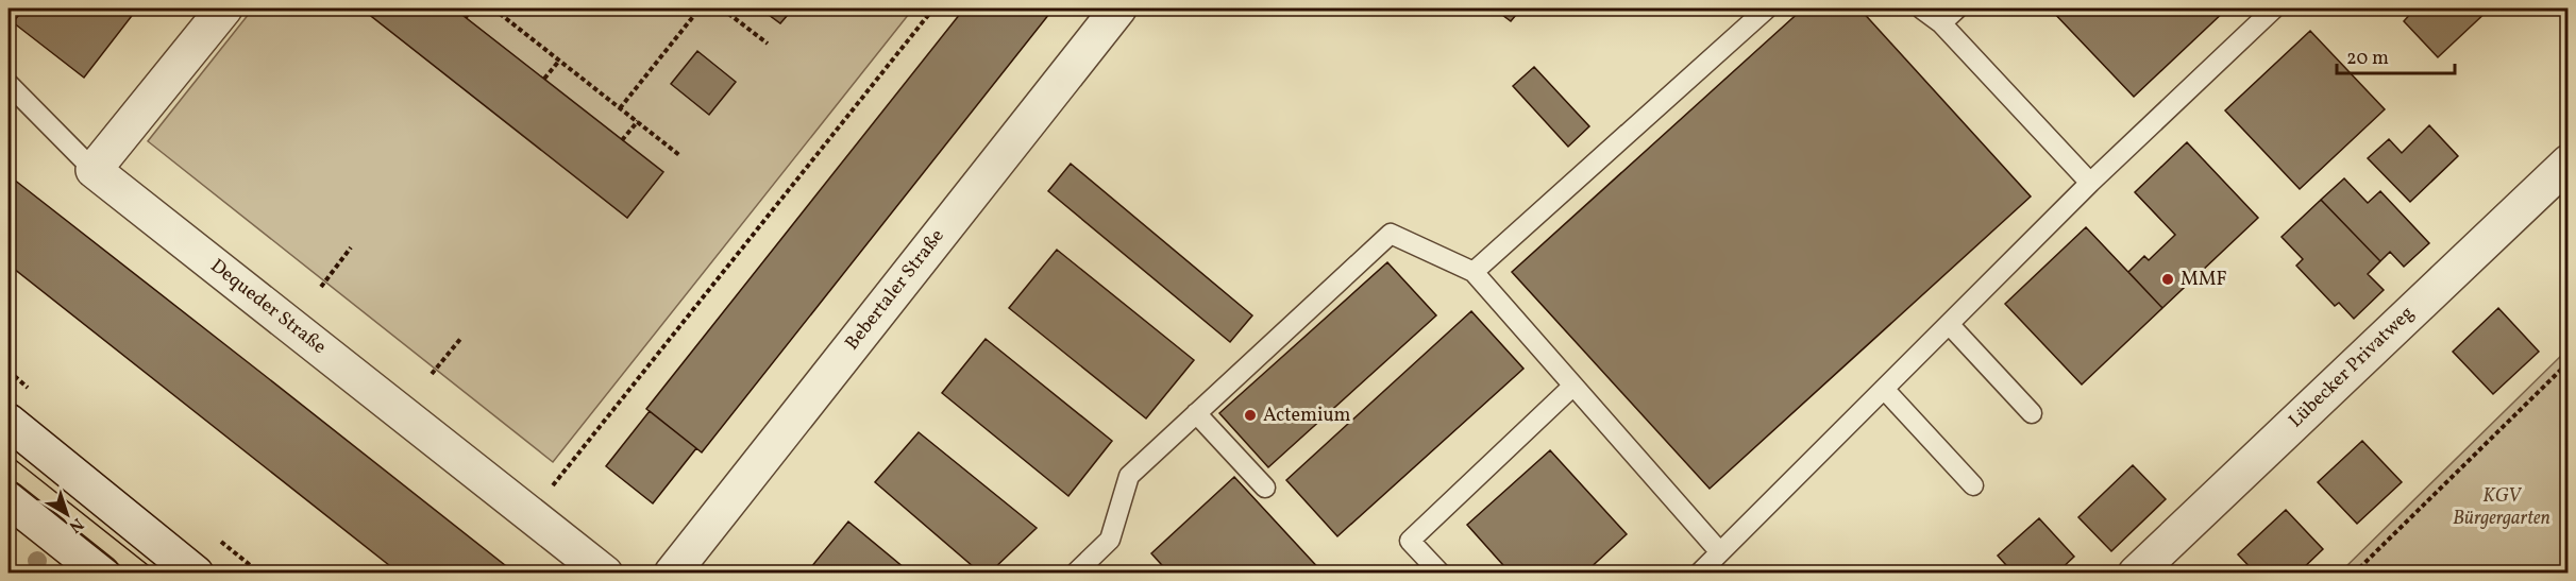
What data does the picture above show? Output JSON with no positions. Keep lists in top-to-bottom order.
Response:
{
  "streets": {
    "street": ["Bebertaler Straße", "Dequeder Straße", "Lübecker Privatweg"]
  },
  "parks": ["KGV Bürgergarten"],
  "places": ["MMF", "Actemium"],
  "scale_bar": "20 m",
  "north": "bottom right"
}
